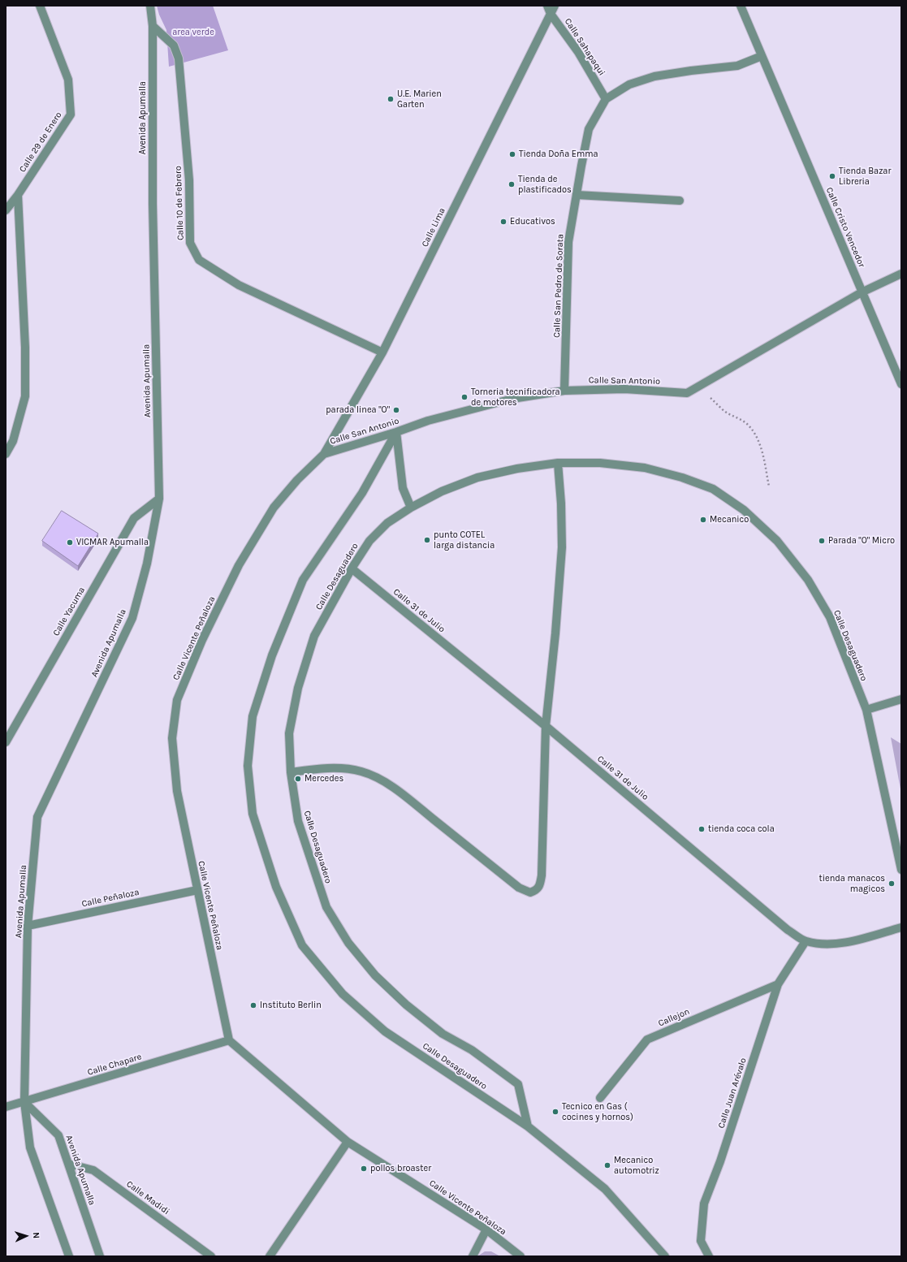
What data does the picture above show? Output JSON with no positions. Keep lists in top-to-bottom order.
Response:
{
  "streets": {
    "street": [
      "Calle Sahapaqui",
      "Avenida Apumalla",
      "Calle 29 de Enero",
      "Calle 10 de Febrero",
      "Calle Lima",
      "Calle Cristo Vencedor",
      "Calle San Pedro de Sorata",
      "Calle San Antonio",
      "Calle Desaguadero",
      "Calle 31 de Julio",
      "Calle Yacuma",
      "Calle Vicente Peñaloza",
      "Calle Peñaloza",
      "Callejon",
      "Calle Chapare",
      "Calle Juan Arévalo",
      "Calle Madidi"
    ]
  },
  "crossings": [
    ["Calle Sahapaqui", "Calle Lima"],
    ["Calle Sahapaqui", "Calle San Pedro de Sorata"],
    ["Avenida Apumalla", "Calle 10 de Febrero"],
    ["Avenida Apumalla", "Calle Yacuma"],
    ["Avenida Apumalla", "Calle Peñaloza"],
    ["Avenida Apumalla", "Calle Chapare"],
    ["Avenida Apumalla", "Calle Madidi"],
    ["Calle 10 de Febrero", "Calle Lima"],
    ["Calle Lima", "Calle San Antonio"],
    ["Calle Lima", "Calle Vicente Peñaloza"],
    ["Calle Cristo Vencedor", "Calle San Pedro de Sorata"],
    ["Calle Cristo Vencedor", "Calle San Antonio"],
    ["Calle San Pedro de Sorata", "Calle San Antonio"],
    ["Calle San Antonio", "Calle Desaguadero"],
    ["Calle San Antonio", "Calle Vicente Peñaloza"],
    ["Calle Desaguadero", "Calle 31 de Julio"],
    ["Calle 31 de Julio", "Calle Juan Arévalo"],
    ["Calle Vicente Peñaloza", "Calle Peñaloza"],
    ["Calle Vicente Peñaloza", "Calle Chapare"],
    ["Callejon", "Calle Juan Arévalo"]
  ],
  "parks": ["area verde"],
  "places": [
    "U.E. Marien Garten",
    "Tienda Doña Emma",
    "Tienda Bazar Libreria",
    "Tienda de plastificados",
    "Educativos",
    "Torneria tecnificadora de motores",
    "parada linea \"O\"",
    "Mecanico",
    "punto COTEL larga distancia",
    "Parada \"O\" Micro",
    "VICMAR Apumalla",
    "Mercedes",
    "tienda coca cola",
    "tienda manacos magicos",
    "Instituto Berlin",
    "Tecnico en Gas ( cocines y hornos)",
    "Mecanico automotriz",
    "pollos broaster"
  ],
  "north": "right"
}
